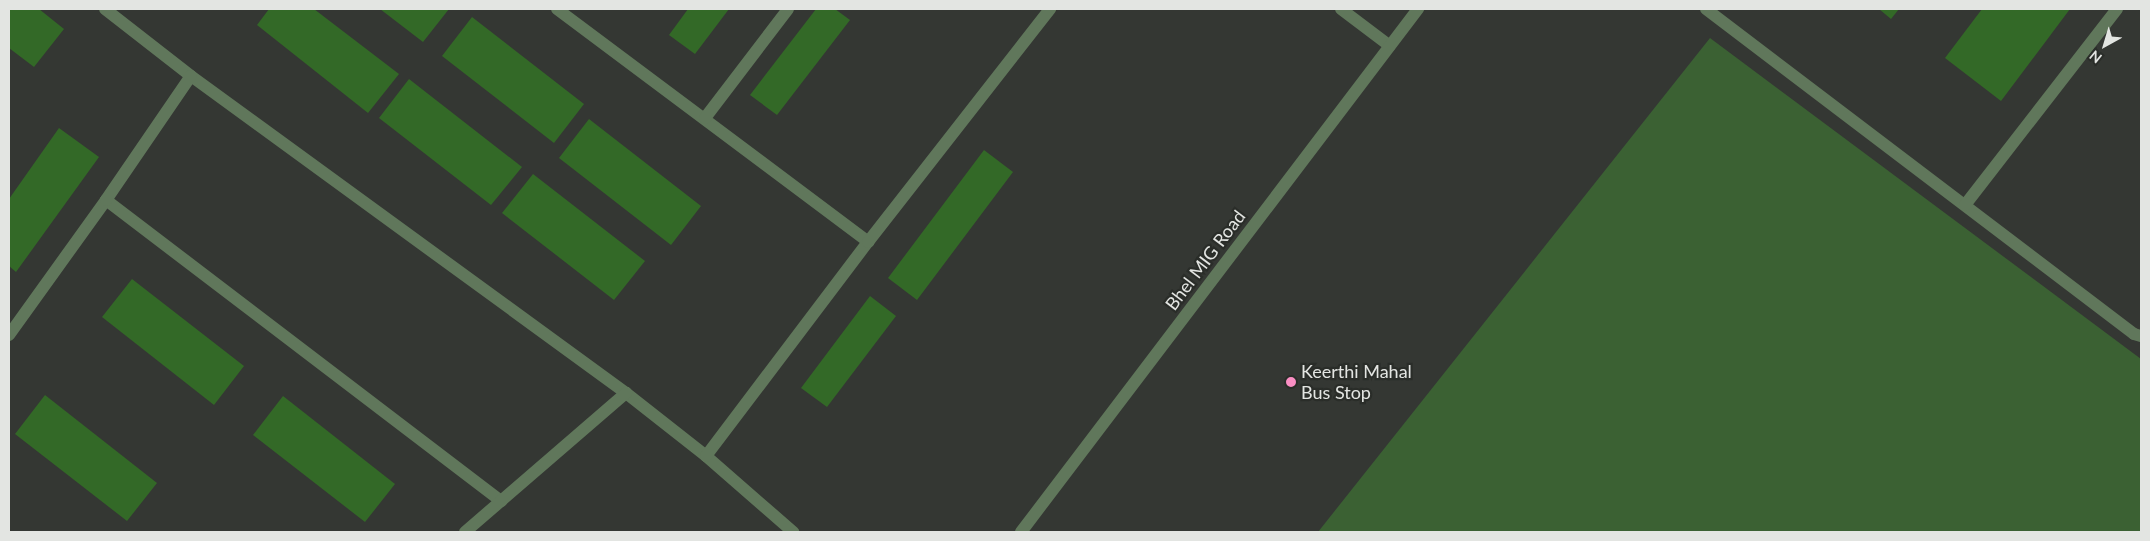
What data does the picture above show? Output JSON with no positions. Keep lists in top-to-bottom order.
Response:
{
  "streets": {
    "street": ["Bhel MIG Road"]
  },
  "places": ["Keerthi Mahal Bus Stop"],
  "north": "bottom left"
}
